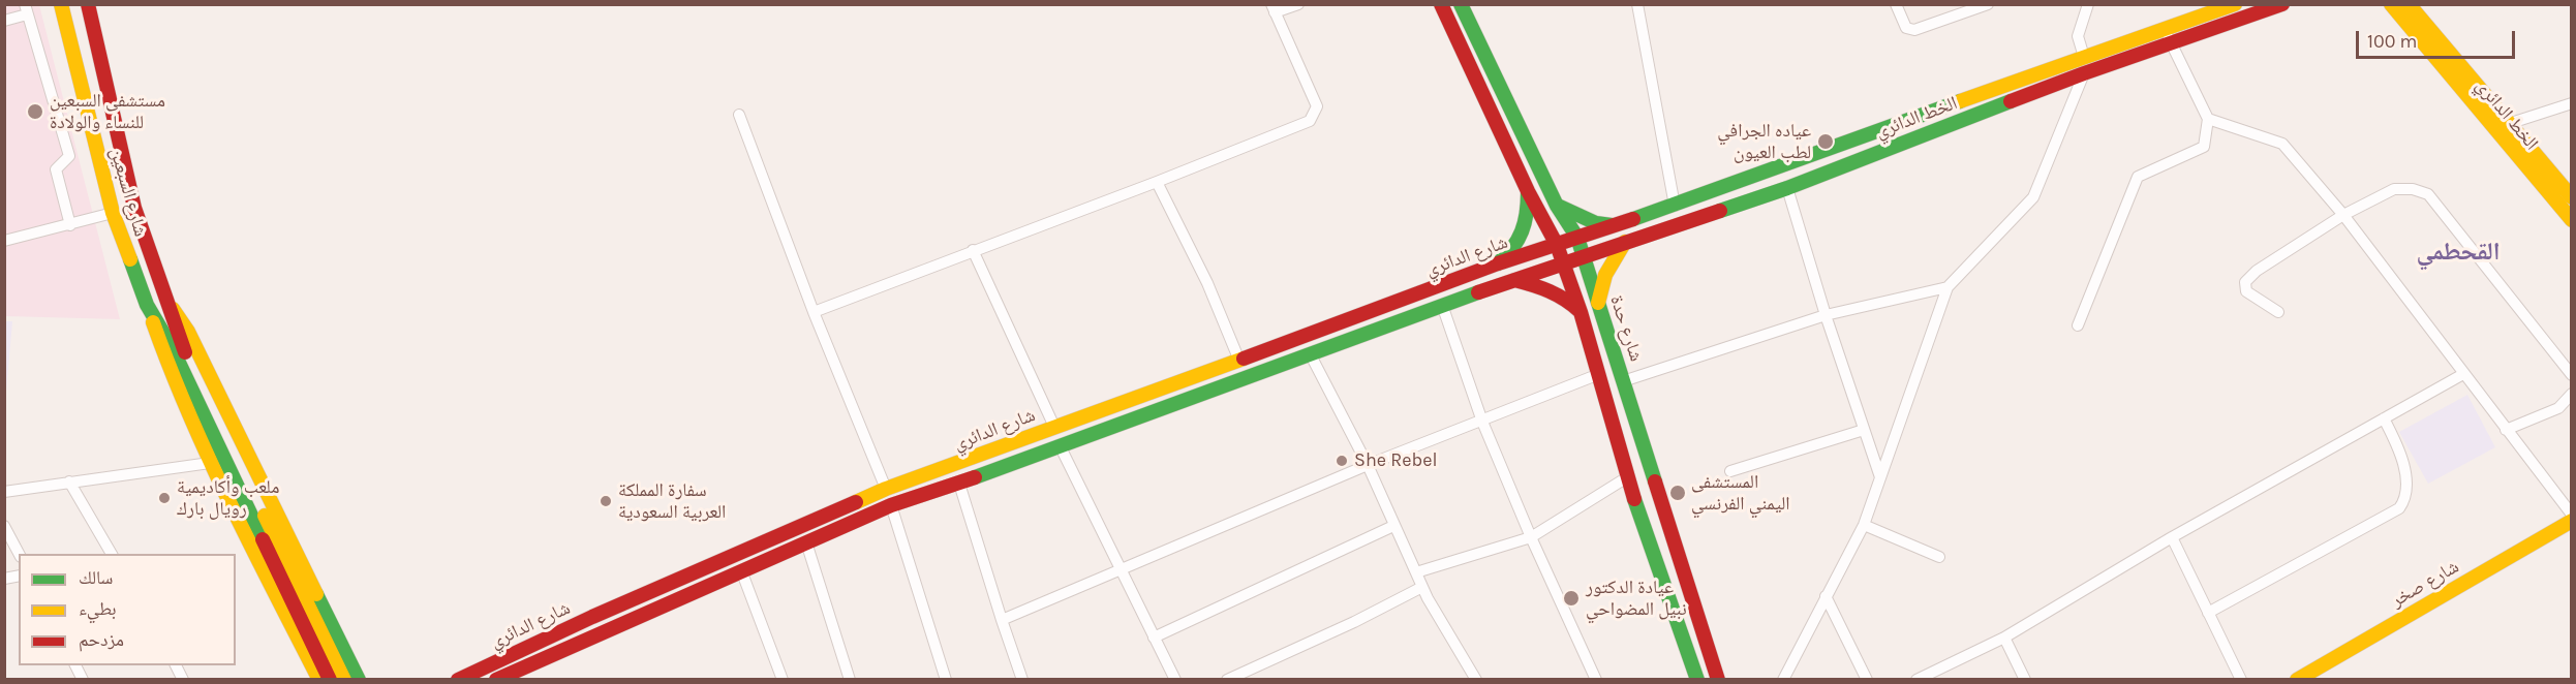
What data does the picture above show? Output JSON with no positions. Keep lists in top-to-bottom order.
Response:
{
  "streets": {
    "main road": [
      "الخط الدائري",
      "شارع السبعين",
      "شارع الدائري",
      "شارع حدة",
      "شارع صخر"
    ]
  },
  "crossings": [
    ["الخط الدائري", "شارع الدائري"],
    ["الخط الدائري", "شارع حدة"],
    ["شارع الدائري", "شارع حدة"]
  ],
  "districts": ["القحطمي"],
  "places": [
    "مستشفى السبعين للنساء والولادة",
    "عياده الجرافي لطب العيون",
    "She Rebel",
    "المستشفى اليمني الفرنسي",
    "ملعب وأكاديمية رويال بارك",
    "سفارة المملكة العربية السعودية",
    "عيادة الدكتور نبيل المضواحي"
  ],
  "legend": ["سالك", "بطيء", "مزدحم"],
  "scale_bar": "100 m"
}
